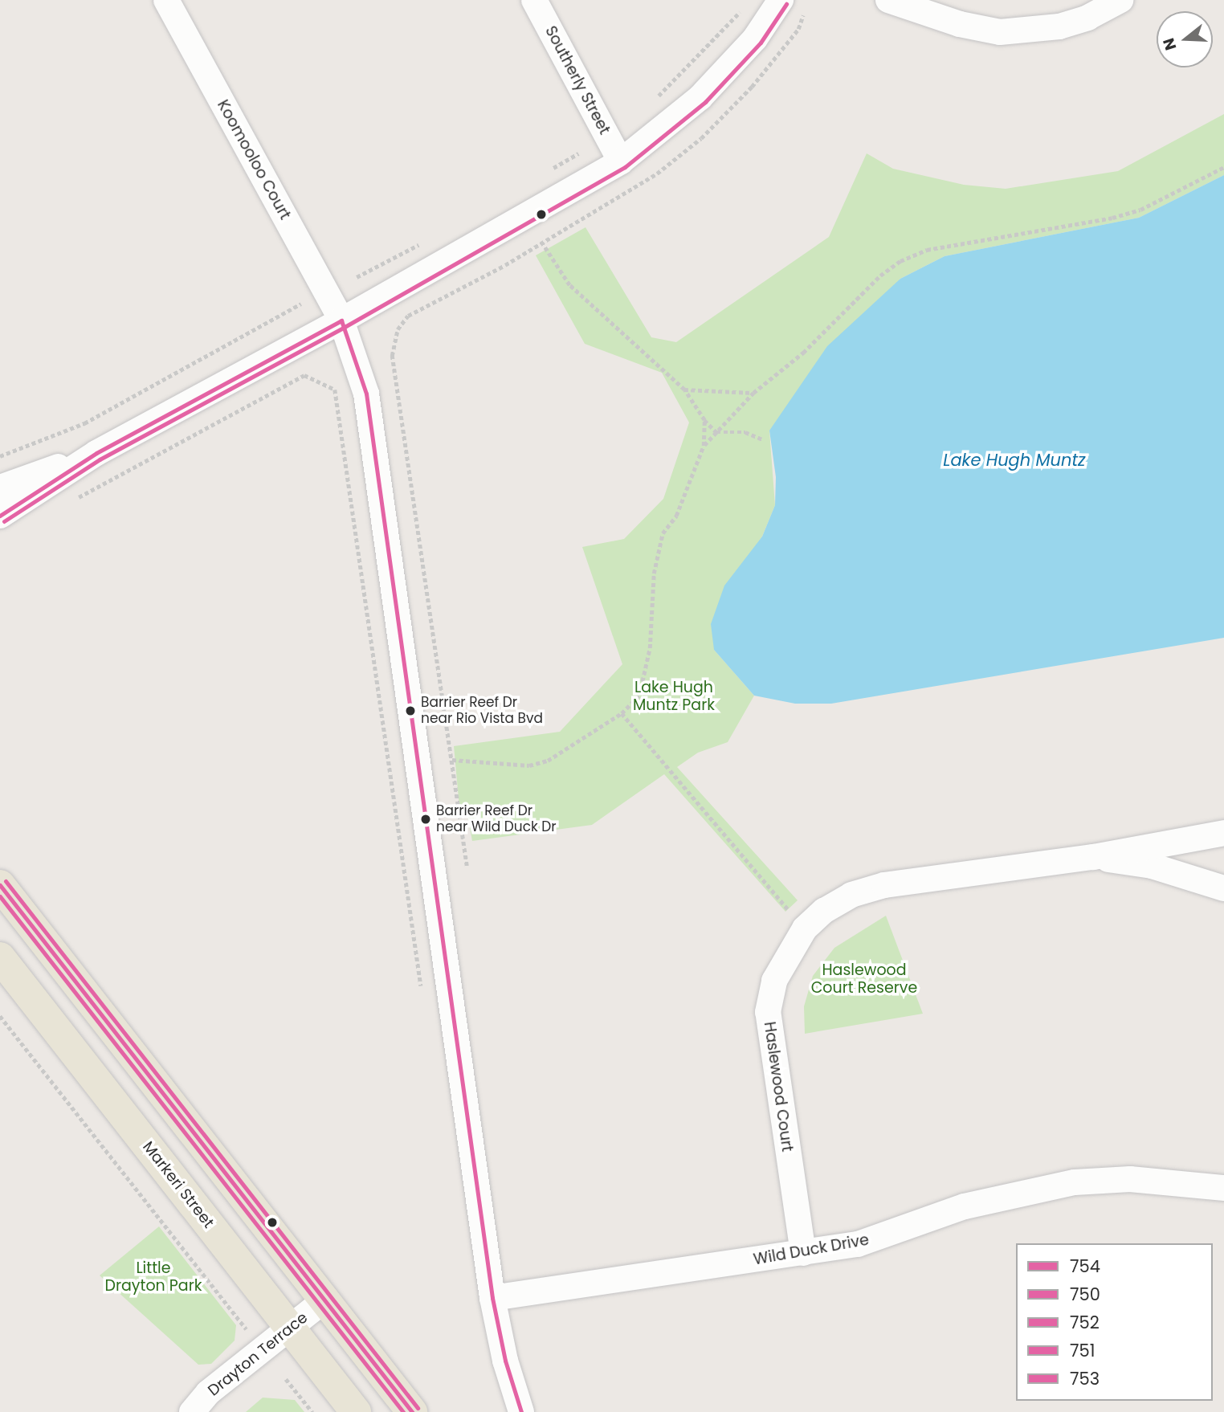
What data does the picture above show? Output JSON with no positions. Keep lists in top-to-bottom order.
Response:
{
  "streets": {
    "main road": ["Markeri Street"],
    "street": [
      "Southerly Street",
      "Koomooloo Court",
      "Haslewood Court",
      "Wild Duck Drive",
      "Drayton Terrace"
    ]
  },
  "crossings": [
    ["Koomooloo Court", "Wild Duck Drive"],
    ["Haslewood Court", "Wild Duck Drive"],
    ["Markeri Street", "Drayton Terrace"]
  ],
  "water": ["Lake Hugh Muntz"],
  "parks": ["Lake Hugh Muntz Park", "Haslewood Court Reserve", "Little Drayton Park"],
  "places": ["Barrier Reef Dr near Rio Vista Bvd", "Barrier Reef Dr near Wild Duck Dr"],
  "lines": [
    "transit line 750",
    "transit line 754",
    "transit line 753",
    "transit line 752",
    "transit line 751"
  ],
  "legend": [
    "754",
    "750",
    "752",
    "751",
    "753"
  ],
  "north": "left"
}
